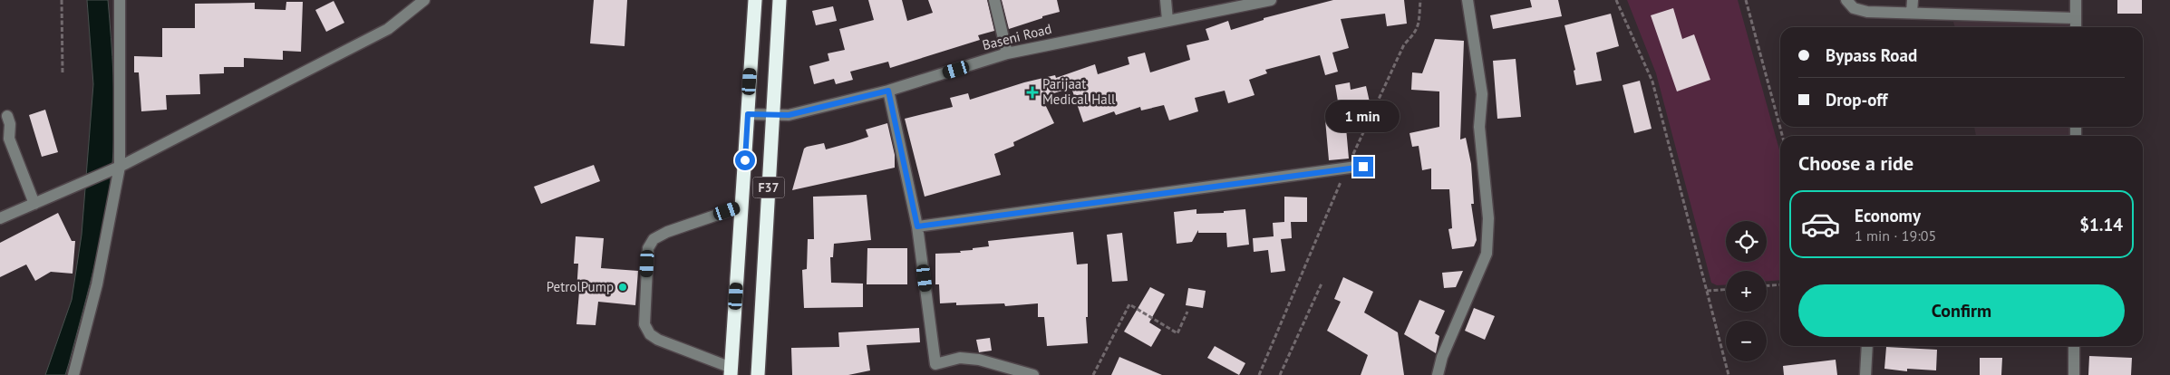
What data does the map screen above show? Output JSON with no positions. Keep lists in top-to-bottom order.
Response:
{
  "streets": {
    "highway": ["F37"],
    "street": ["Baseni Road"]
  },
  "crossings": [
    ["Baseni Road", "F37"]
  ],
  "places": {
    "health": ["Parijaat Medical Hall"],
    "other": ["PetrolPump"]
  },
  "page": {
    "banner": ["Bypass Road", "Drop-off"],
    "bubble": "1 min",
    "heading": "Choose a ride",
    "list": [
      {
        "name": "Economy",
        "note": "1 min · 19:05",
        "value": "$1.14"
      }
    ],
    "map_buttons": ["+", "−"],
    "buttons": "Confirm"
  }
}
